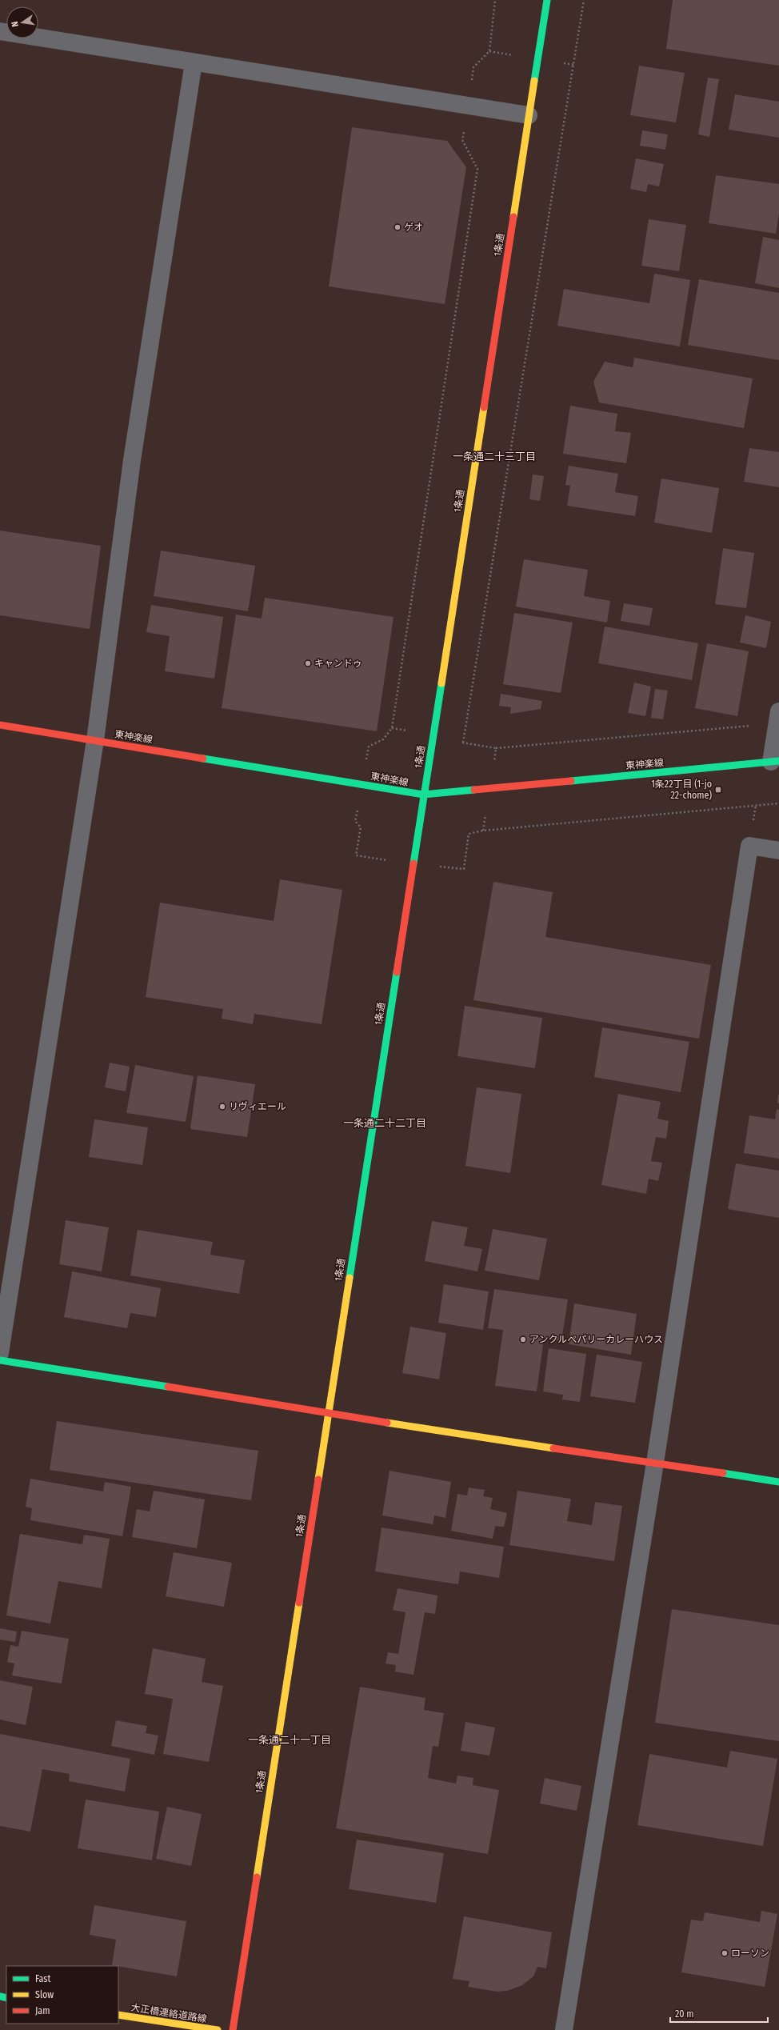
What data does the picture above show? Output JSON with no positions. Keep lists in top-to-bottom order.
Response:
{
  "streets": {
    "main road": ["1条通", "東神楽線", "大正橋連絡道路線"]
  },
  "crossings": [
    ["1条通", "東神楽線"]
  ],
  "districts": ["一条通二十三丁目", "一条通二十二丁目", "一条通二十一丁目"],
  "places": {
    "other": [
      "ゲオ",
      "キャンドゥ",
      "リヴィエール",
      "アンクルぺパリーカレーハウス",
      "ローソン"
    ],
    "transit": ["1条22丁目 (1-jo 22-chome)"]
  },
  "legend": ["Fast", "Slow", "Jam"],
  "scale_bar": "20 m",
  "north": "left"
}
